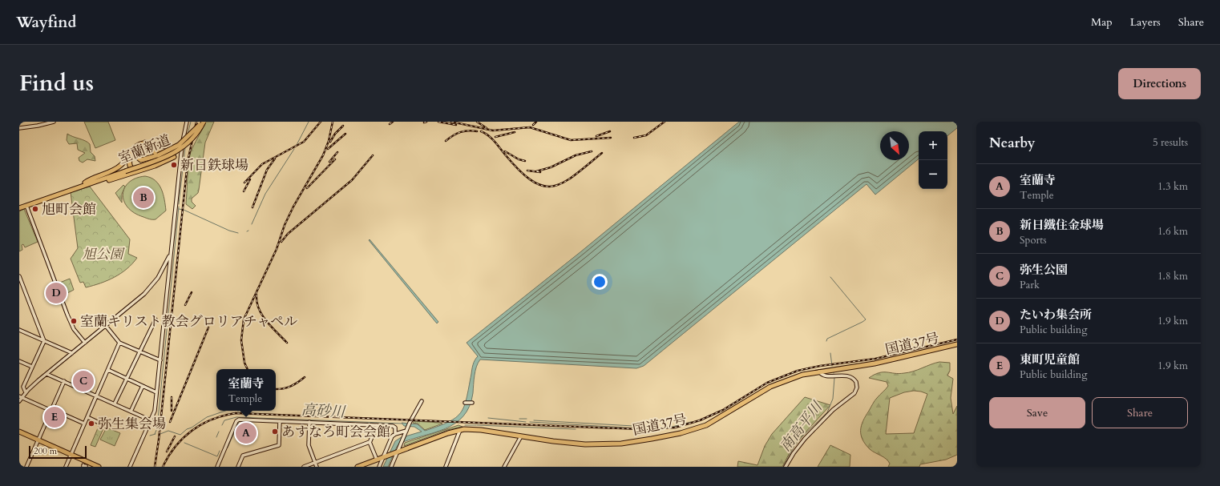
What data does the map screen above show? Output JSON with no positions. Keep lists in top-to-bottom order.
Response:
{
  "streets": {
    "highway": ["室蘭新道", "国道37号"]
  },
  "water": ["高砂川", "南高平川"],
  "parks": ["旭公園"],
  "places": [
    "新日鉄球場",
    "旭町会館",
    "室蘭キリスト教会グロリアチャペル",
    "弥生集会場",
    "あすなろ町会会館"
  ],
  "scale_bar": "200 m",
  "north": "bottom right",
  "page": {
    "header": "Wayfind",
    "nav": ["Map", "Layers", "Share"],
    "title": "Find us",
    "buttons": [
      "Directions",
      ["Save", "Share"]
    ],
    "heading": ["Nearby", "5 results"],
    "map_buttons": ["+", "−"],
    "list": [
      {
        "mark": "A",
        "name": "室蘭寺",
        "note": "Temple",
        "value": "1.3 km"
      },
      {
        "mark": "B",
        "name": "新日鐵住金球場",
        "note": "Sports",
        "value": "1.6 km"
      },
      {
        "mark": "C",
        "name": "弥生公園",
        "note": "Park",
        "value": "1.8 km"
      },
      {
        "mark": "D",
        "name": "たいわ集会所",
        "note": "Public building",
        "value": "1.9 km"
      },
      {
        "mark": "E",
        "name": "東町児童館",
        "note": "Public building",
        "value": "1.9 km"
      }
    ],
    "pins": [
      "B",
      "D",
      "C",
      "E",
      "A"
    ],
    "popup": ["室蘭寺", "Temple"],
    "scale": "200 m"
  }
}
